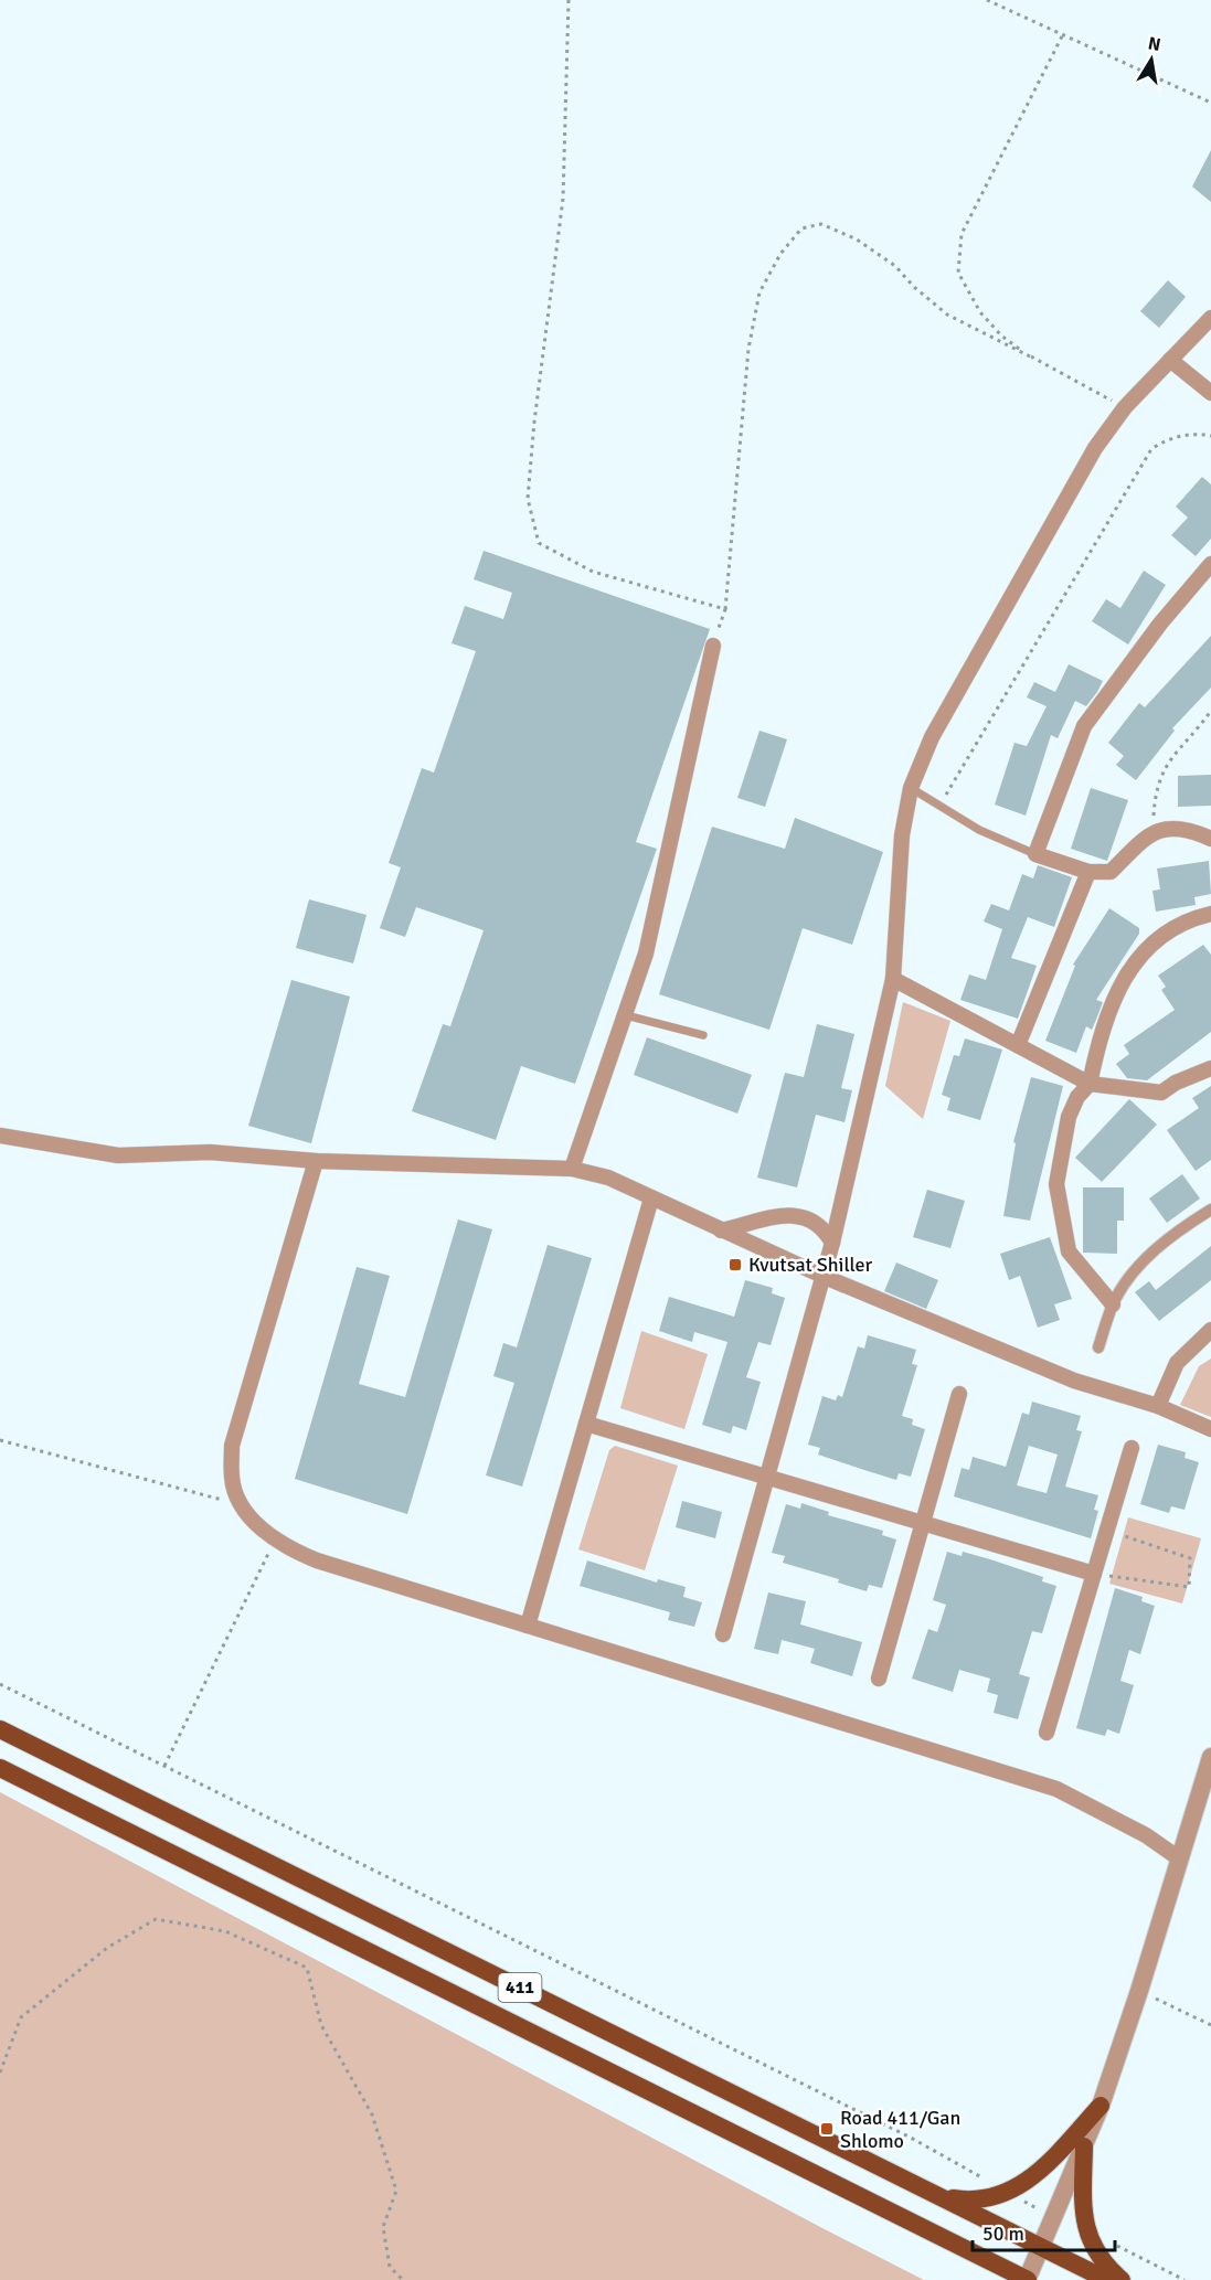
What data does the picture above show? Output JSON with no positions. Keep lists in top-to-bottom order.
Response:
{
  "streets": {
    "main road": ["411"]
  },
  "places": {
    "transit": ["Kvutsat Shiller", "Road 411/Gan Shlomo"]
  },
  "scale_bar": "50 m",
  "north": "top"
}
